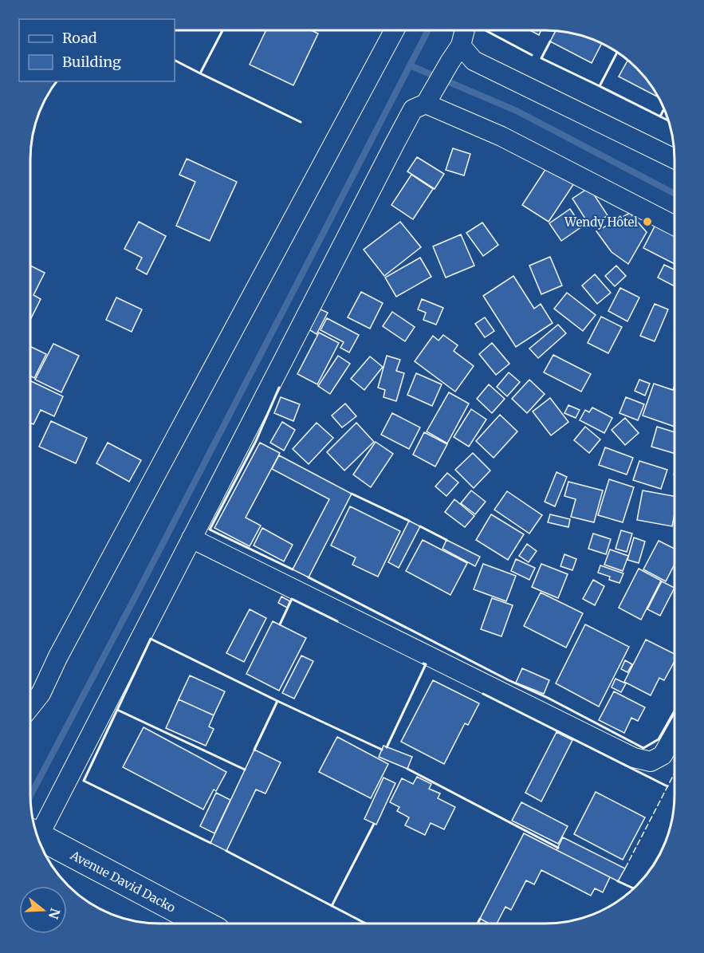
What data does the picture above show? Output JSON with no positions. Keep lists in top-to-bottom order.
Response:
{
  "streets": {
    "main road": ["Avenue David Dacko"]
  },
  "places": ["Wendy Hôtel"],
  "legend": ["Road", "Building"],
  "north": "right"
}
